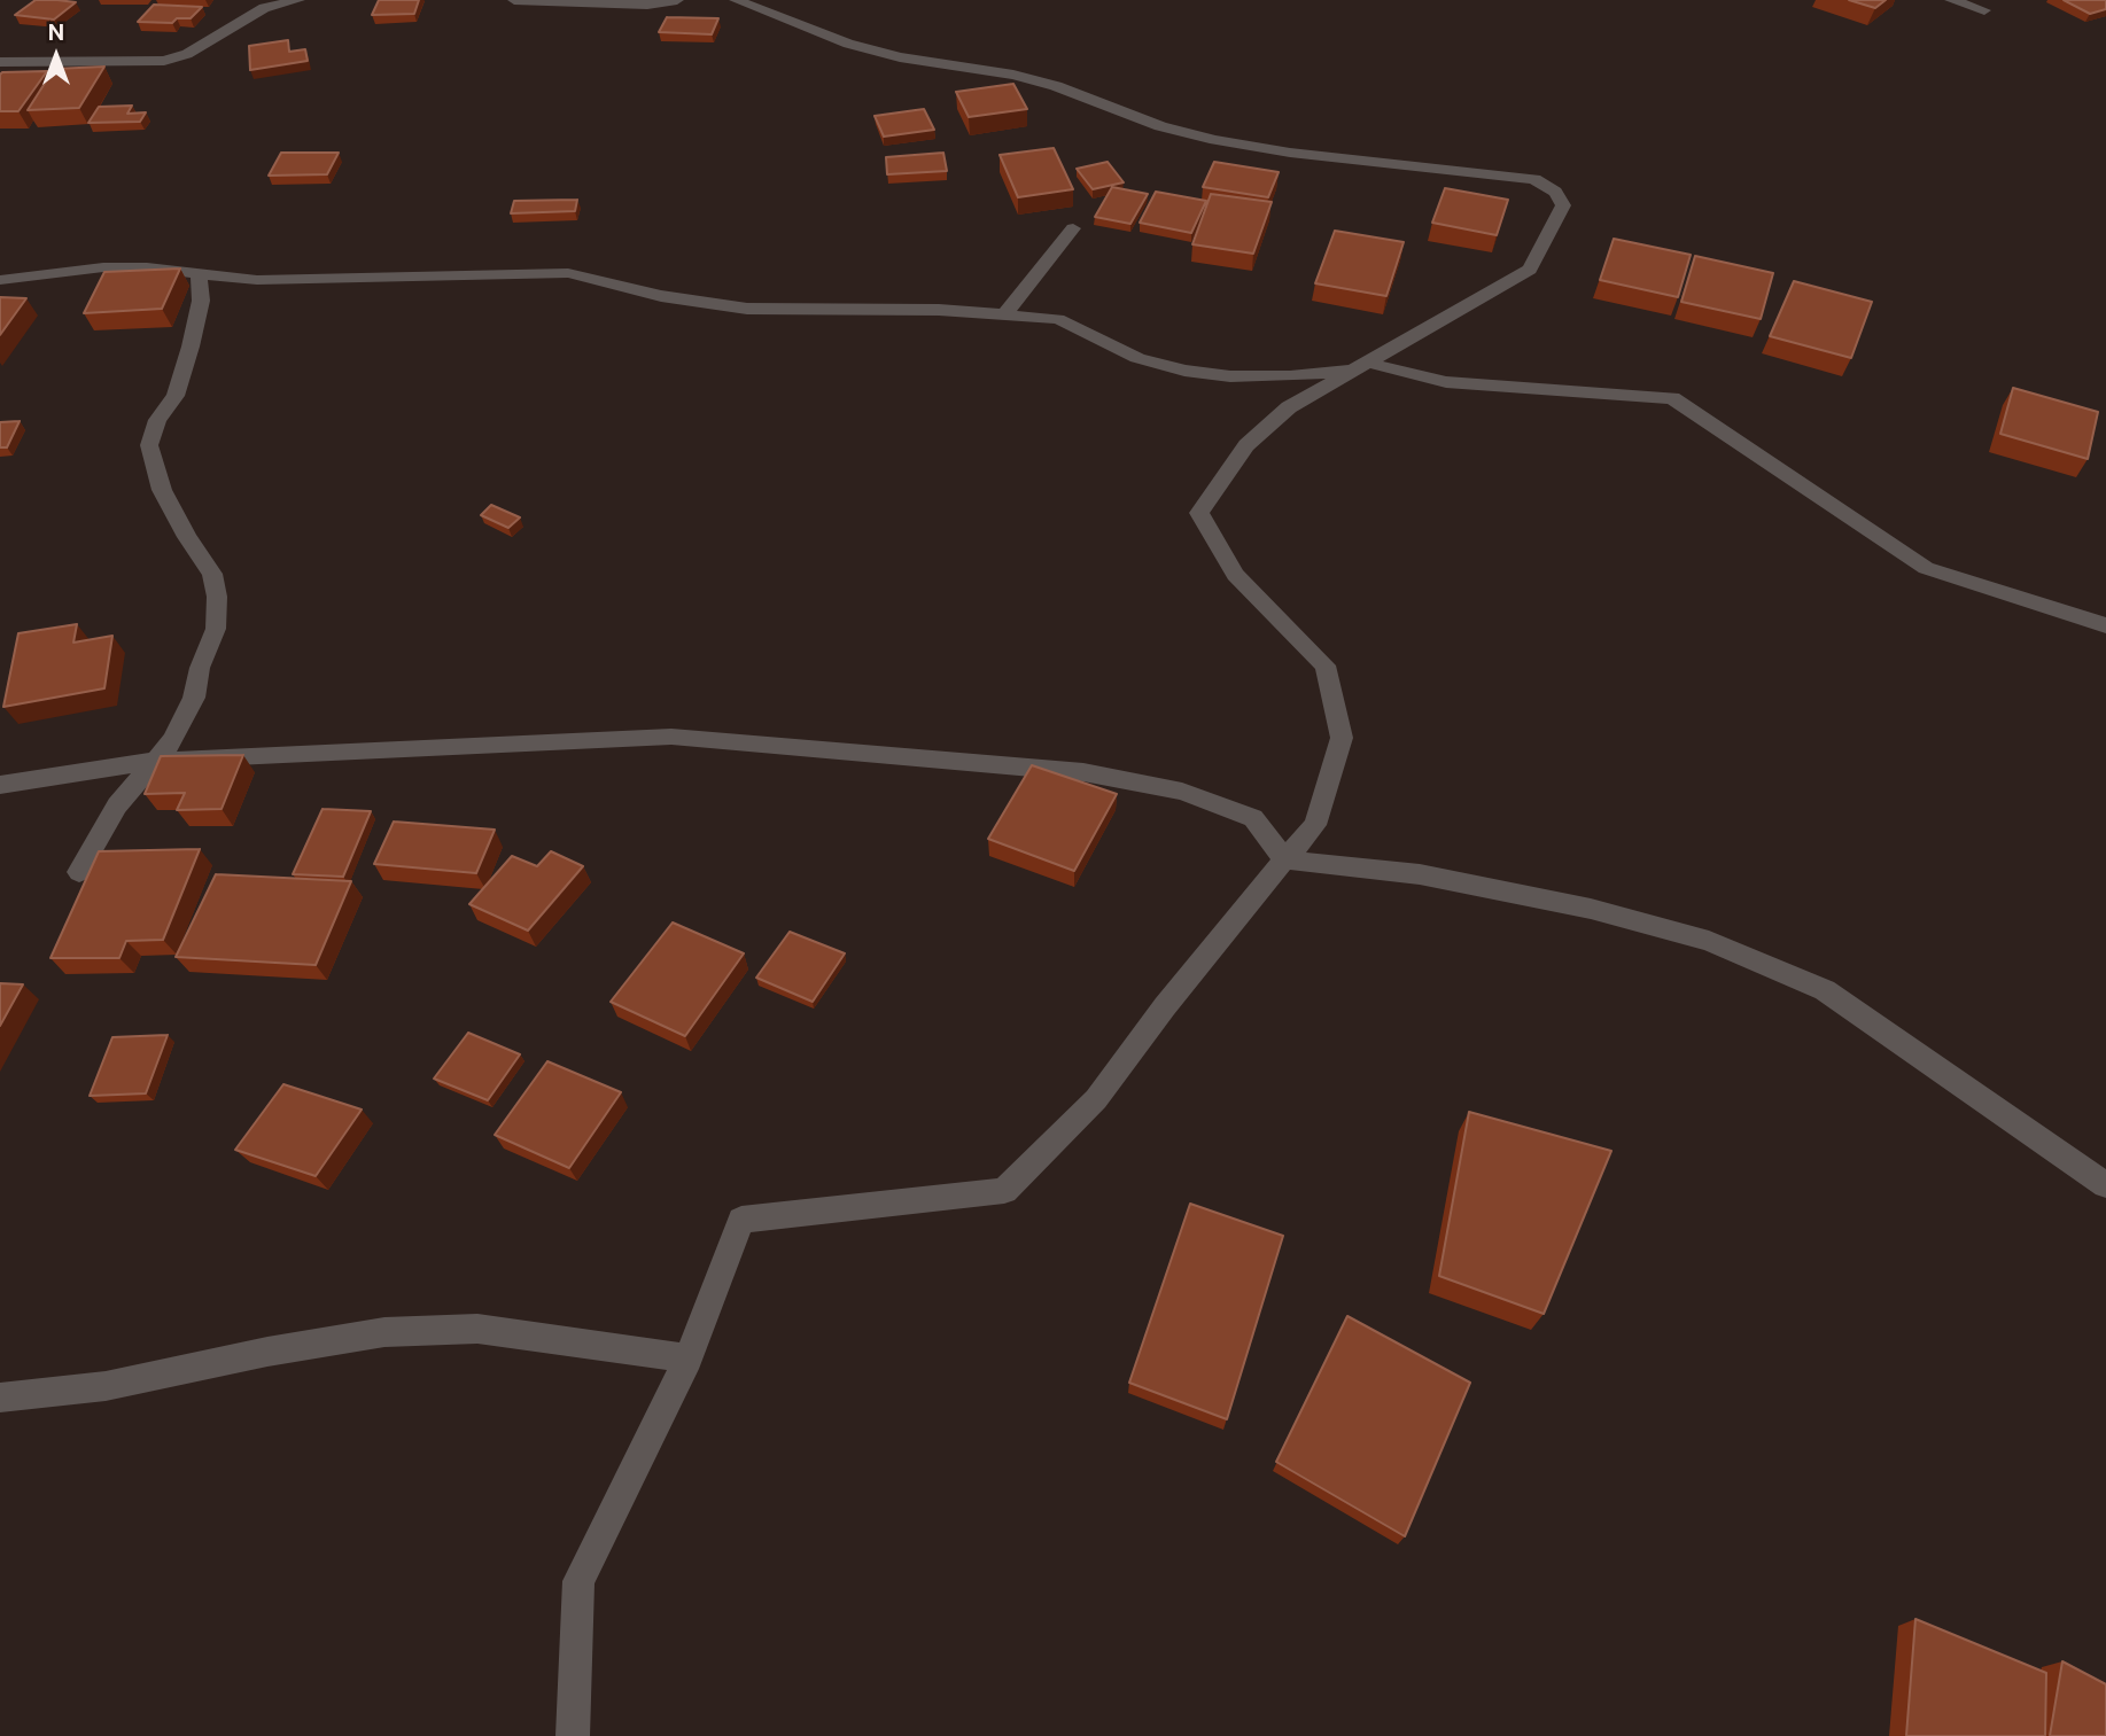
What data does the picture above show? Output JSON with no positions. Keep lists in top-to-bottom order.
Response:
{
  "north": "top"
}
